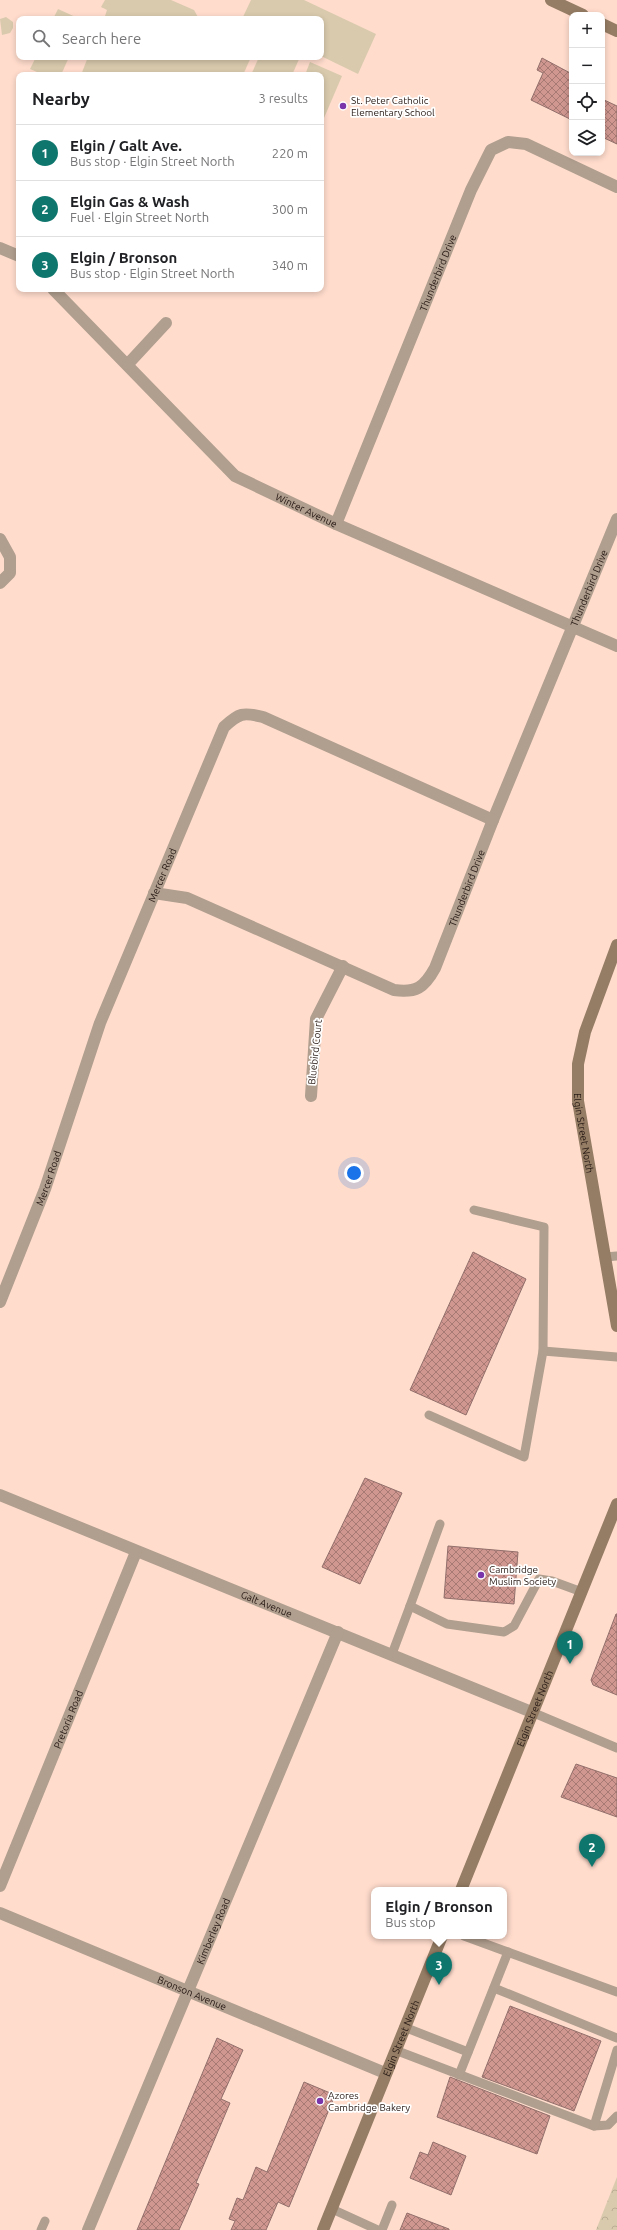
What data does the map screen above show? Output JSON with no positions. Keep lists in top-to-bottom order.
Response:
{
  "streets": {
    "street": [
      "Thunderbird Drive",
      "Winter Avenue",
      "Mercer Road",
      "Bluebird Court",
      "Elgin Street North",
      "Galt Avenue",
      "Pretoria Road",
      "Kimberley Road",
      "Bronson Avenue"
    ]
  },
  "crossings": [
    ["Thunderbird Drive", "Winter Avenue"],
    ["Thunderbird Drive", "Mercer Road"],
    ["Thunderbird Drive", "Bluebird Court"],
    ["Elgin Street North", "Galt Avenue"],
    ["Elgin Street North", "Bronson Avenue"],
    ["Galt Avenue", "Pretoria Road"],
    ["Galt Avenue", "Kimberley Road"],
    ["Kimberley Road", "Bronson Avenue"]
  ],
  "places": ["St. Peter Catholic Elementary School", "Cambridge Muslim Society", "Azores Cambridge Bakery"],
  "page": {
    "map_buttons": ["+", "−"],
    "search": "Search here",
    "heading": ["Nearby", "3 results"],
    "list": [
      {
        "mark": "1",
        "name": "Elgin / Galt Ave.",
        "note": "Bus stop · Elgin Street North",
        "value": "220 m"
      },
      {
        "mark": "2",
        "name": "Elgin Gas & Wash",
        "note": "Fuel · Elgin Street North",
        "value": "300 m"
      },
      {
        "mark": "3",
        "name": "Elgin / Bronson",
        "note": "Bus stop · Elgin Street North",
        "value": "340 m"
      }
    ],
    "pins": ["1", "2", "3"],
    "popup": ["Elgin / Bronson", "Bus stop"]
  }
}
